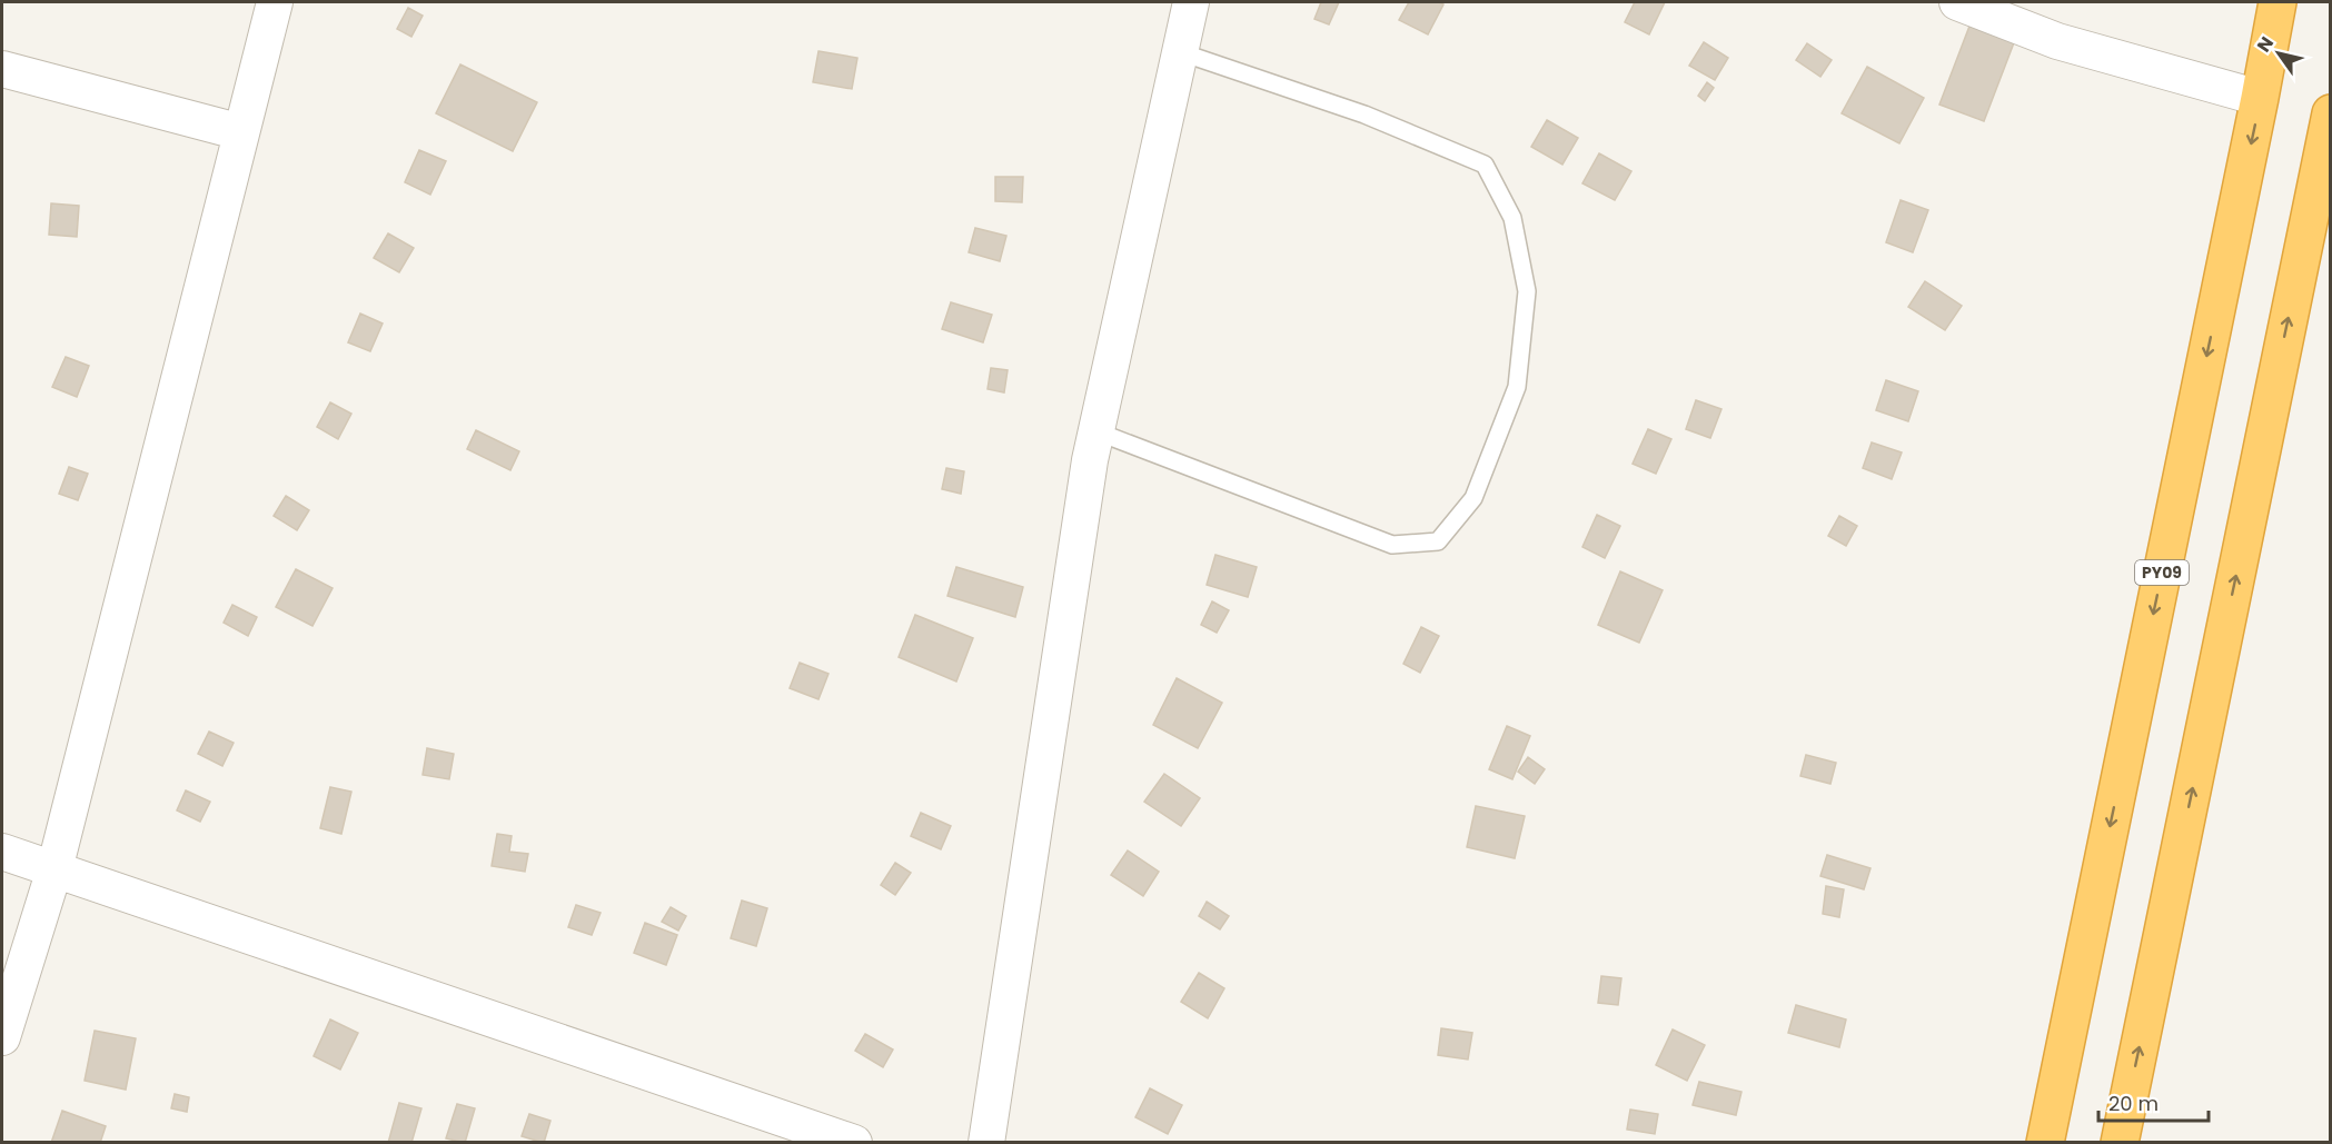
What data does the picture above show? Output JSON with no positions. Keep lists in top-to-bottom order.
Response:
{
  "streets": {
    "highway": ["PY09"]
  },
  "scale_bar": "20 m",
  "north": "top left"
}
